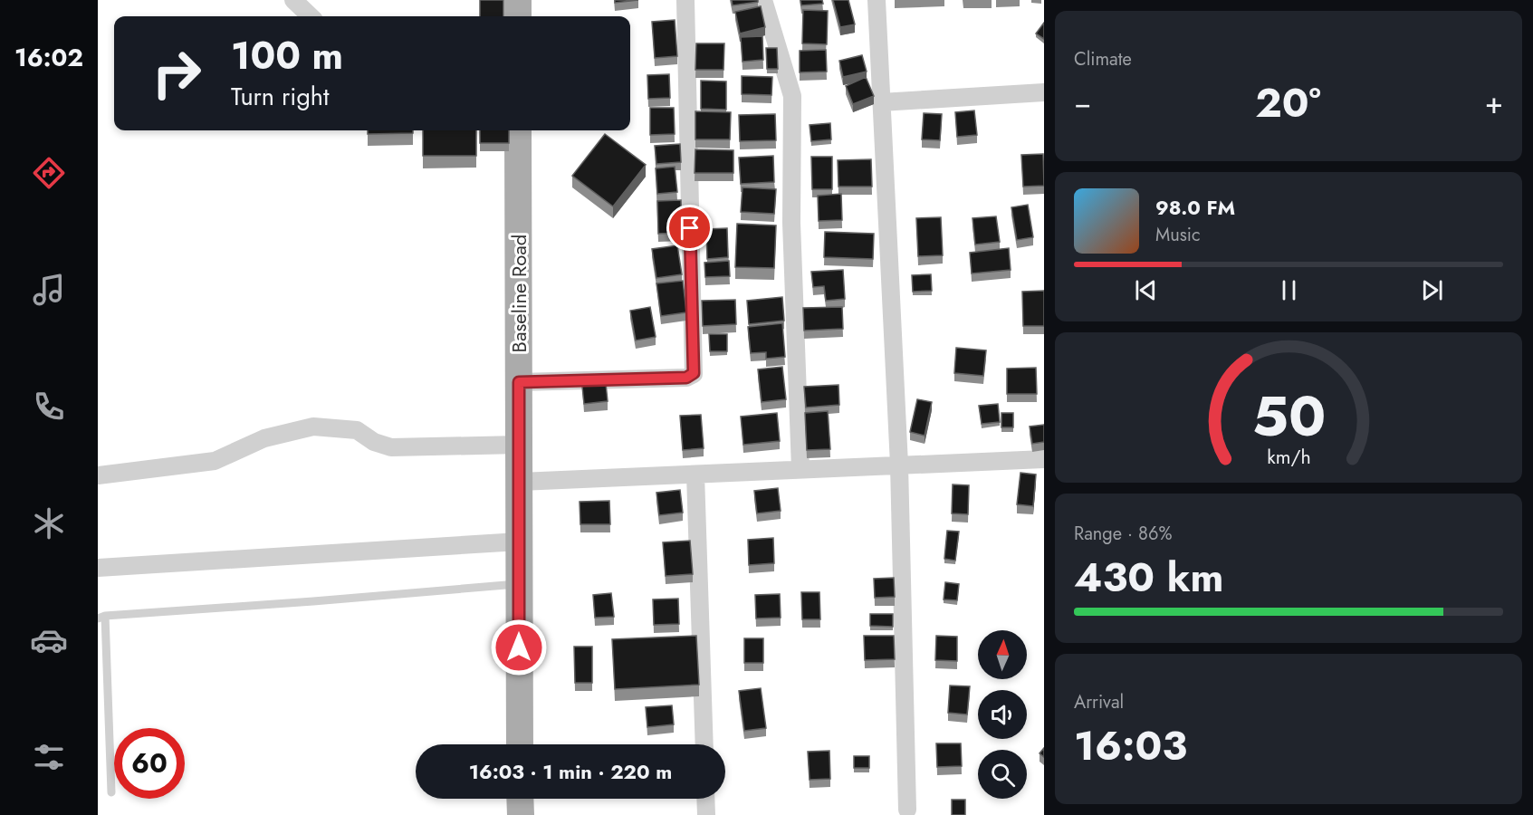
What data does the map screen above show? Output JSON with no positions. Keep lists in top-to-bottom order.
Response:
{
  "streets": {
    "main road": ["Baseline Road"]
  },
  "north": "top",
  "page": {
    "tabs": "16:02",
    "tile": [
      "Climate",
      ["Range · 86%", "430 km"],
      ["Arrival", "16:03"]
    ],
    "turn": ["100 m", "Turn right"],
    "heat": ["−", "20°", "+"],
    "song": ["98.0 FM", "Music"],
    "limit": "60",
    "trip": "16:03 · 1 min · 220 m",
    "gauge": ["50", "km/h"]
  }
}
